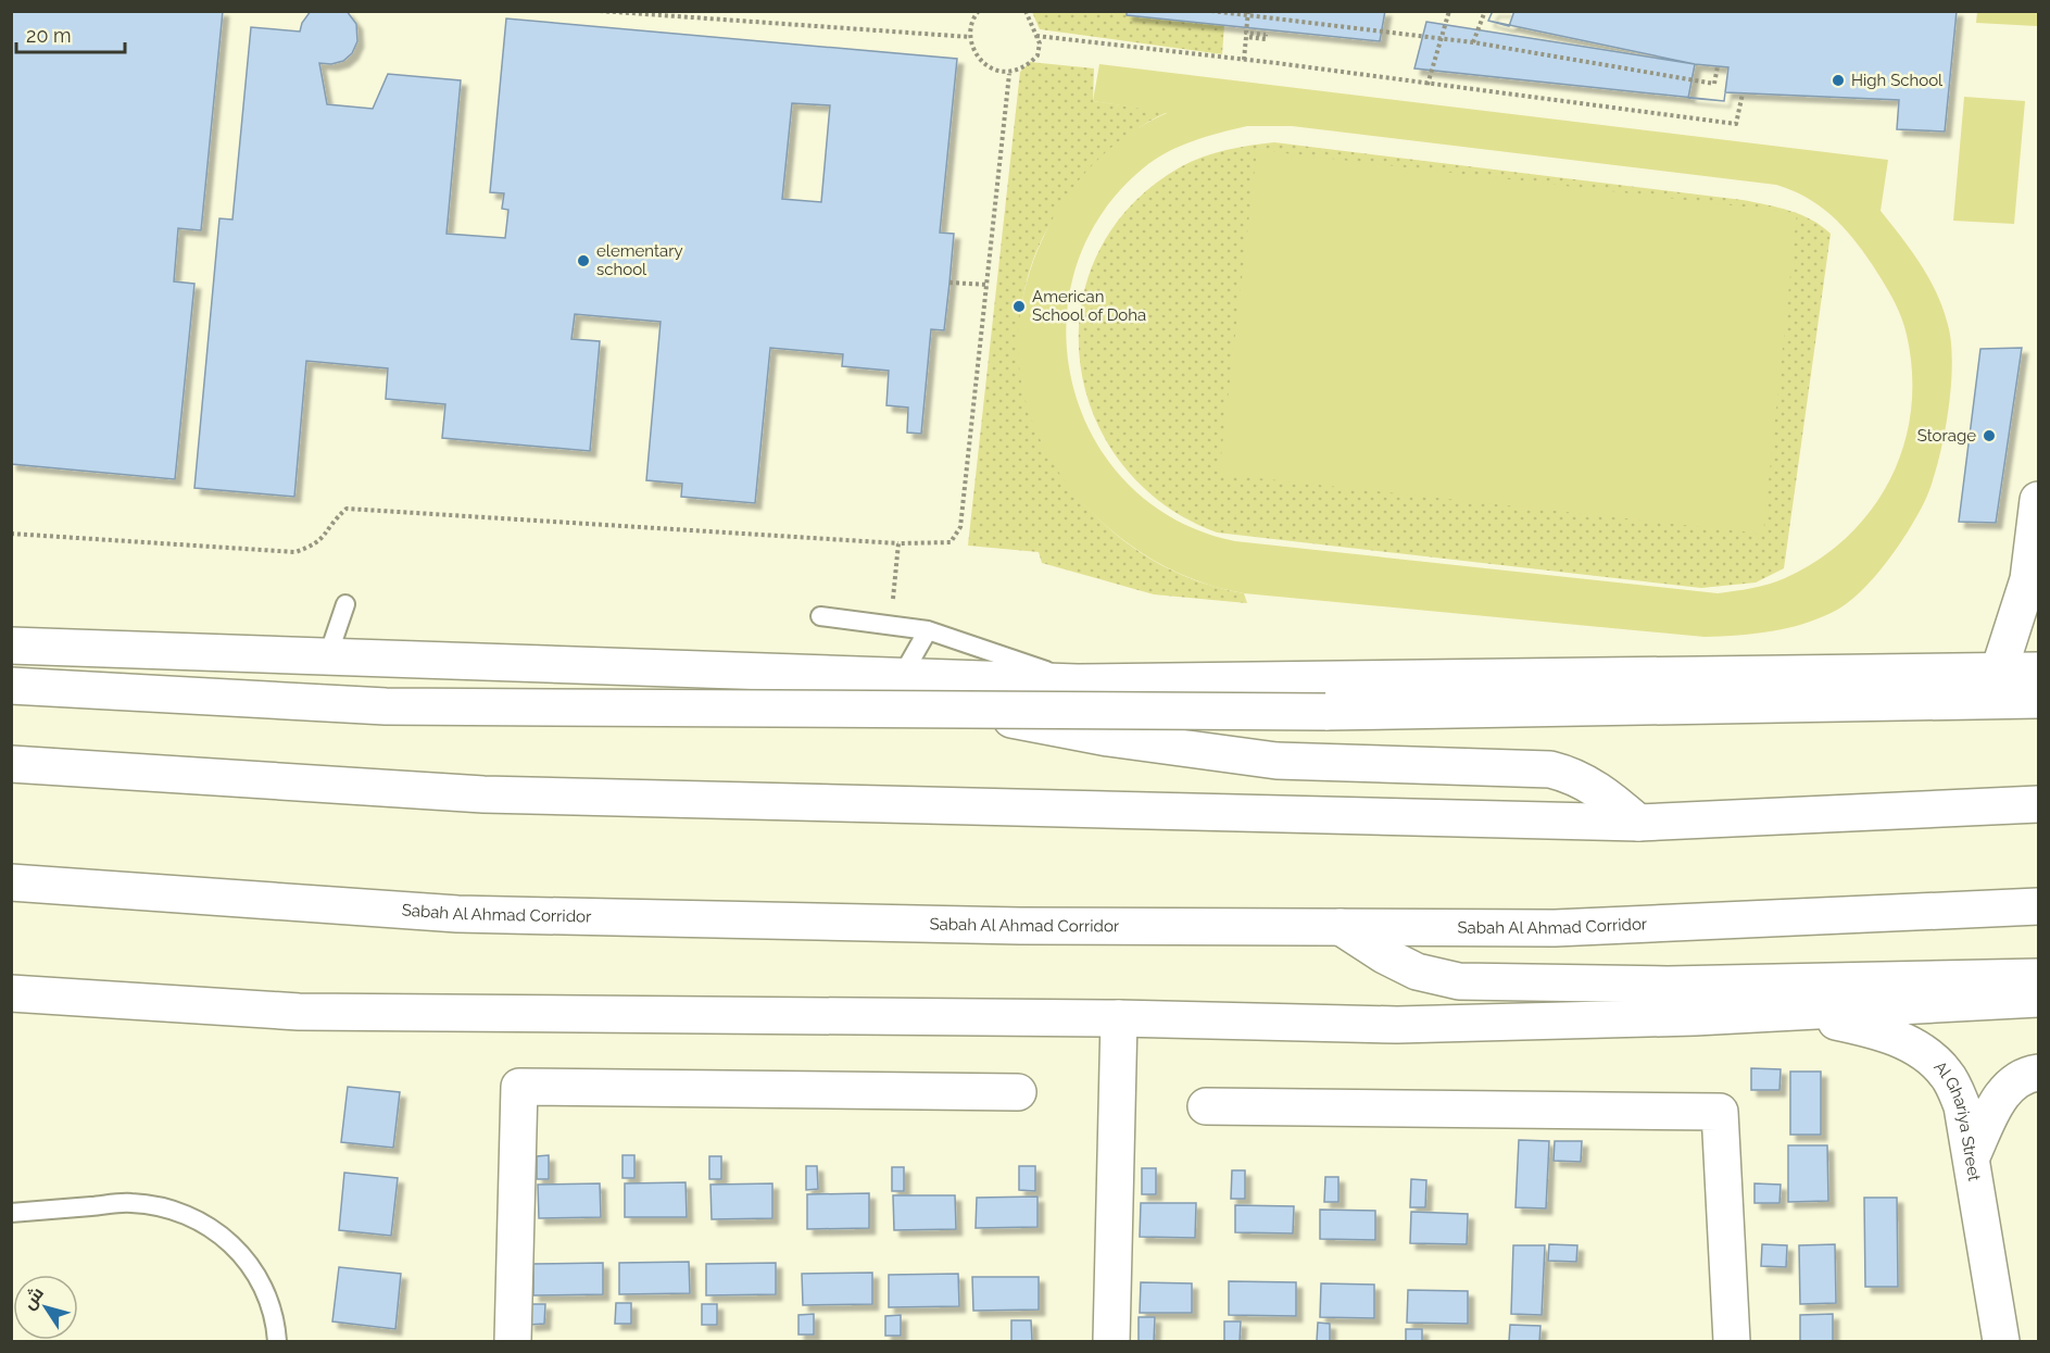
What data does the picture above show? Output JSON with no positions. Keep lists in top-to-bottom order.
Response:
{
  "streets": {
    "main road": ["Sabah Al Ahmad Corridor", "Al Ghariya Street"]
  },
  "places": [
    "High School",
    "elementary school",
    "American School of Doha",
    "Storage"
  ],
  "scale_bar": "20 m",
  "north": "top left"
}
